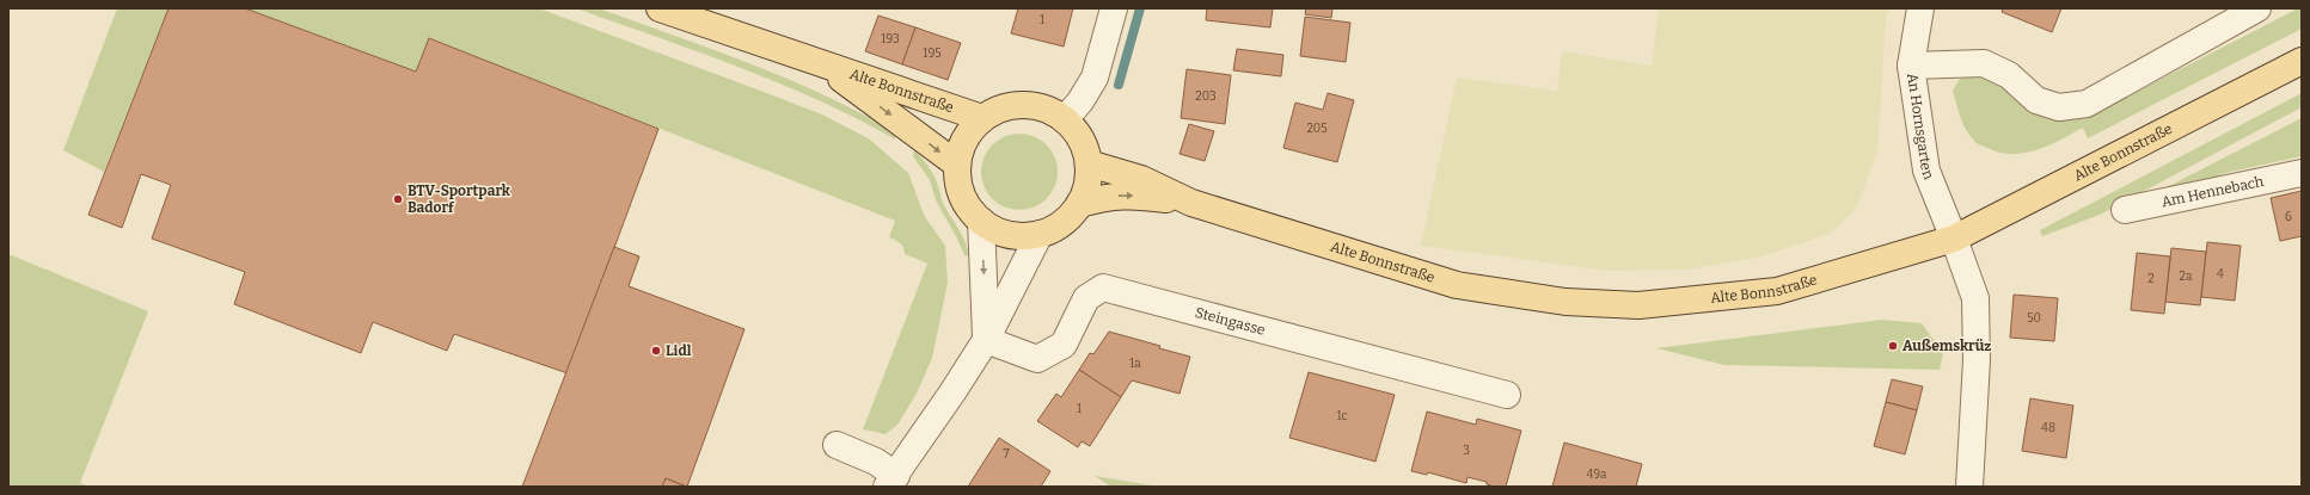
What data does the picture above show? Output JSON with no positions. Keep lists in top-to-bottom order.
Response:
{
  "streets": {
    "main road": ["Alte Bonnstraße"],
    "street": ["An Hornsgarten", "Am Hennebach", "Steingasse"]
  },
  "crossings": [
    ["Alte Bonnstraße", "An Hornsgarten"]
  ],
  "places": ["BTV-Sportpark Badorf", "Außemskrüz", "Lidl"],
  "house_numbers": [
    "1",
    "193",
    "195",
    "203",
    "205",
    "6",
    "4",
    "2a",
    "2",
    "50",
    "1a",
    "1",
    "1c",
    "48",
    "3",
    "7",
    "49a"
  ]
}
